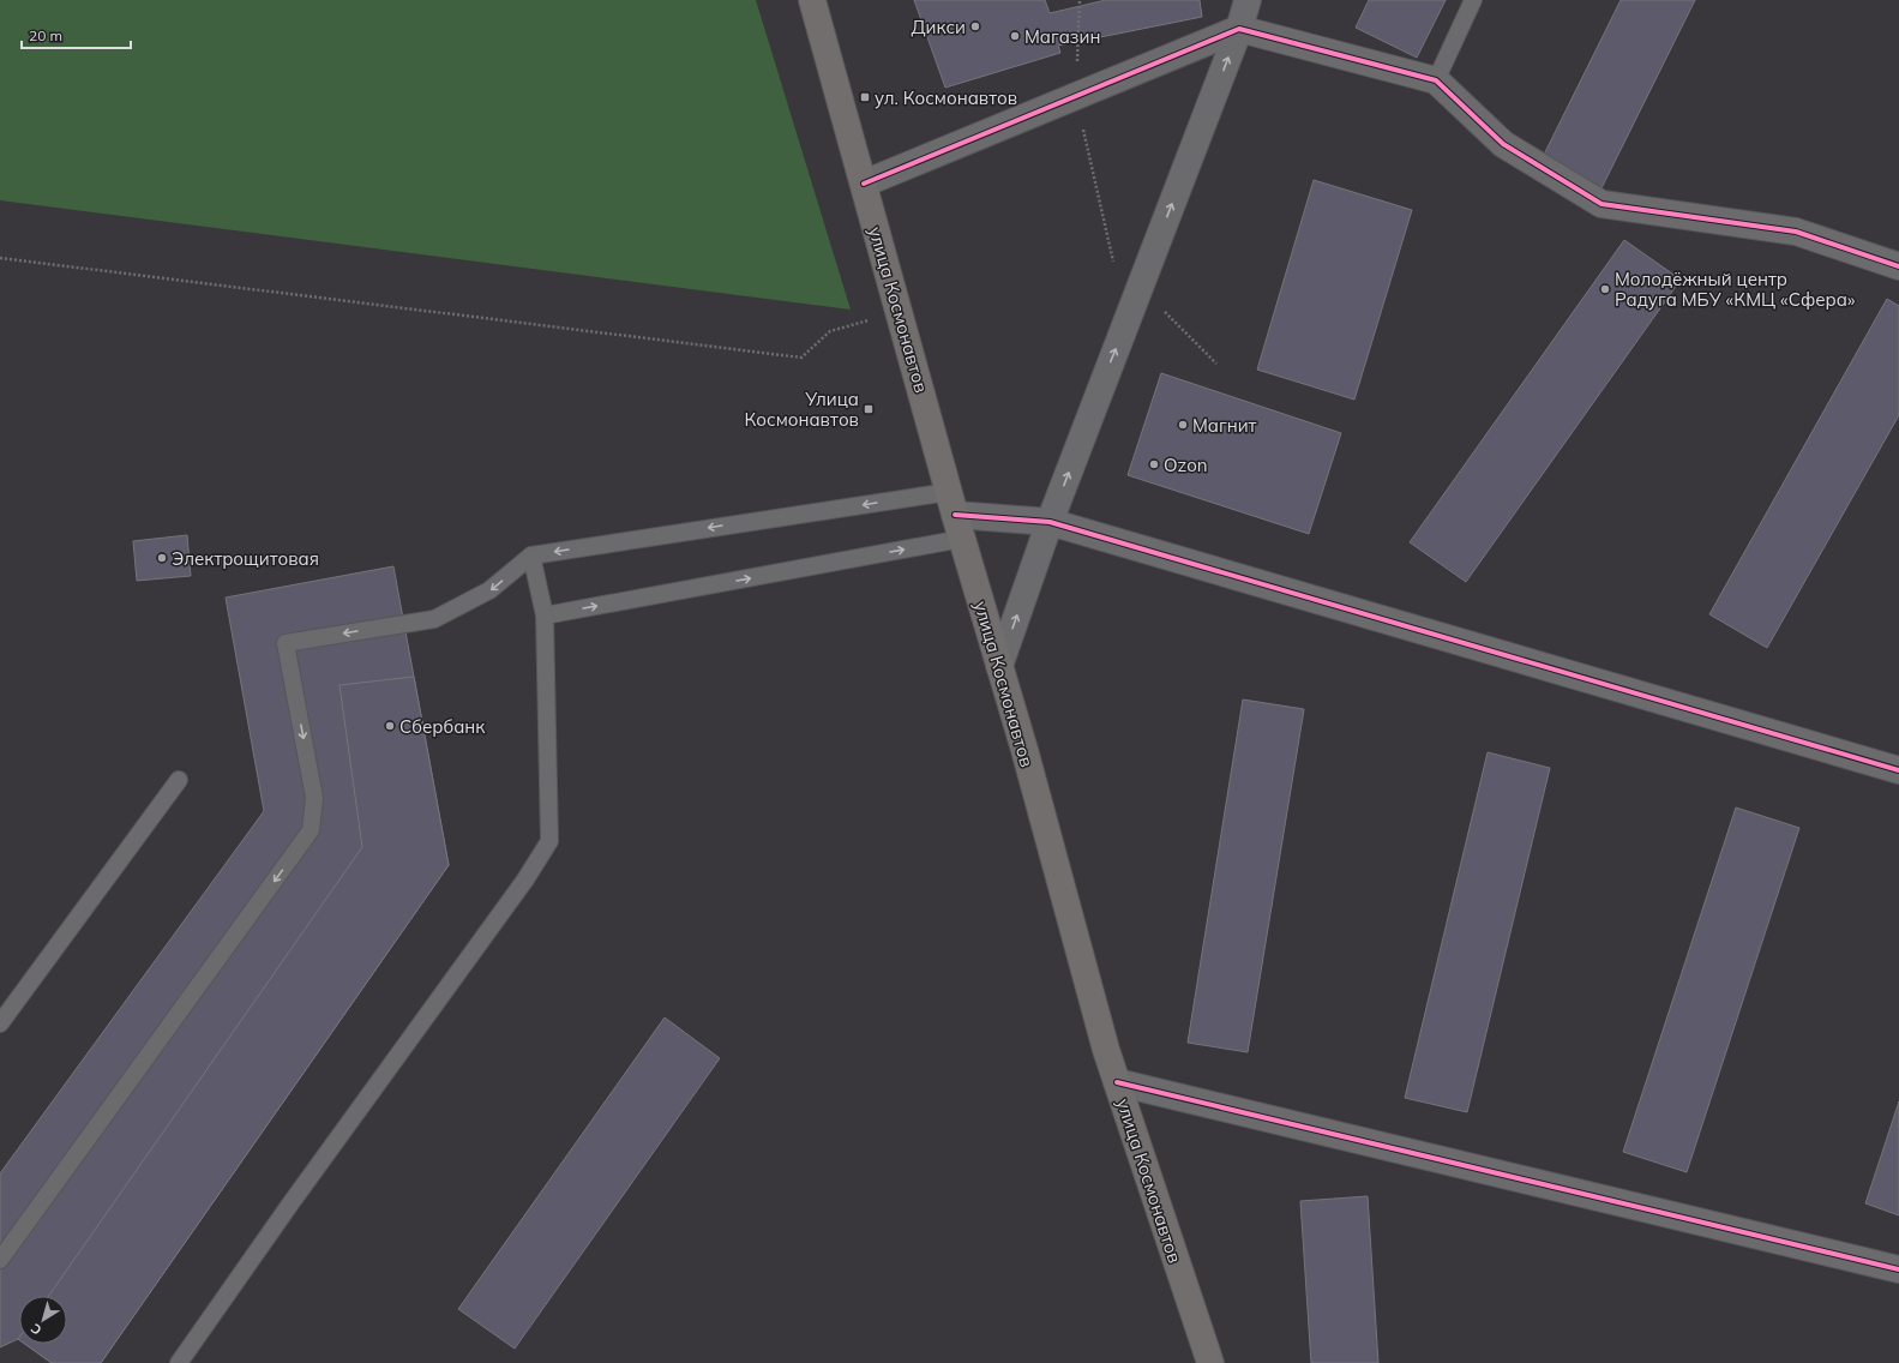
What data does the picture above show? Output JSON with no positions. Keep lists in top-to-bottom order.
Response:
{
  "streets": {
    "main road": ["улица Космонавтов"]
  },
  "places": {
    "other": [
      "Дикси",
      "Магазин",
      "Молодёжный центр Радуга МБУ «КМЦ «Сфера»",
      "Магнит",
      "Ozon",
      "Электрощитовая",
      "Сбербанк"
    ],
    "transit": ["ул. Космонавтов", "Улица Космонавтов"]
  },
  "scale_bar": "20 m",
  "north": "bottom left"
}
